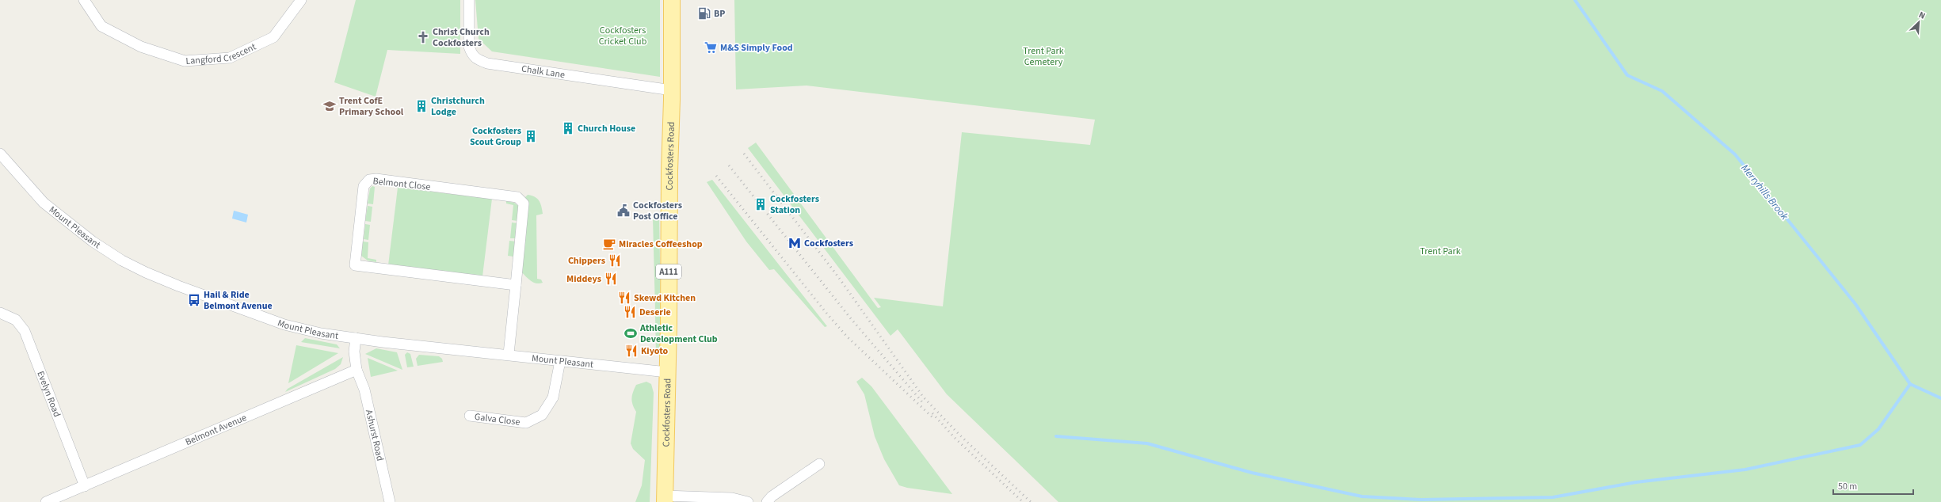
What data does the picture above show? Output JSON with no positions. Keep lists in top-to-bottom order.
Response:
{
  "streets": {
    "main road": ["Cockfosters Road", "A111"],
    "street": [
      "Langford Crescent",
      "Chalk Lane",
      "Belmont Close",
      "Mount Pleasant",
      "Evelyn Road",
      "Galva Close",
      "Belmont Avenue",
      "Ashurst Road"
    ]
  },
  "crossings": [
    ["Chalk Lane", "Cockfosters Road"],
    ["Cockfosters Road", "Mount Pleasant"],
    ["Belmont Close", "Mount Pleasant"],
    ["Mount Pleasant", "Galva Close"],
    ["Evelyn Road", "Belmont Avenue"],
    ["Belmont Avenue", "Ashurst Road"]
  ],
  "water": ["Merryhills Brook"],
  "parks": ["Cockfosters Cricket Club", "Trent Park Cemetery", "Trent Park"],
  "places": {
    "fuel station": ["BP"],
    "church": ["Christ Church Cockfosters"],
    "supermarket": ["M&S Simply Food"],
    "school or university": ["Trent CofE Primary School"],
    "building": [
      "Christchurch Lodge",
      "Church House",
      "Cockfosters Scout Group",
      "Cockfosters Station"
    ],
    "public building": ["Cockfosters Post Office"],
    "metro station": ["Cockfosters"],
    "cafe": ["Miracles Coffeeshop"],
    "restaurant": [
      "Chippers",
      "Middeys",
      "Skewd Kitchen",
      "Deserie",
      "Kiyoto"
    ],
    "bus stop": ["Hail & Ride Belmont Avenue"],
    "sports": ["Athletic Development Club"]
  },
  "scale_bar": "50 m",
  "north": "top right"
}
